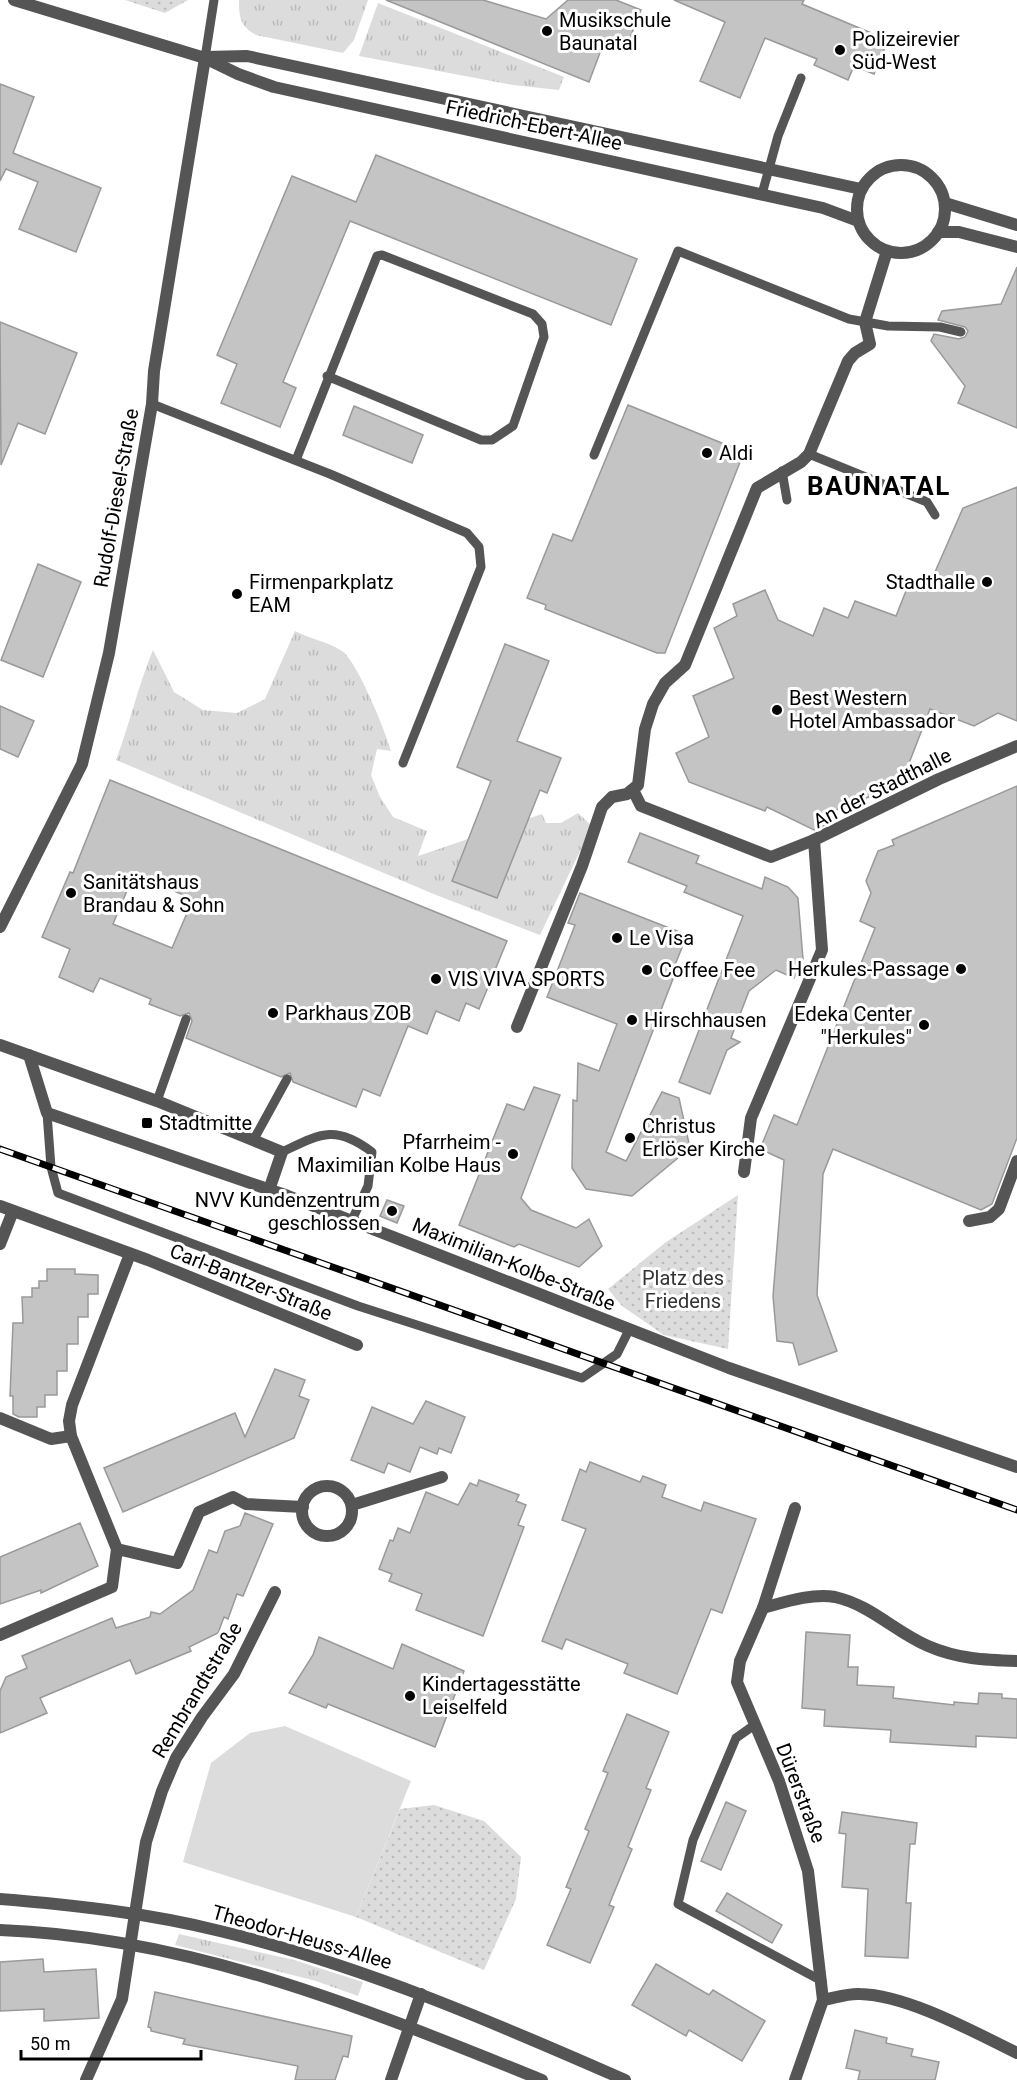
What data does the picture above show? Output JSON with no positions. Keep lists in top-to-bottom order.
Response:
{
  "streets": {
    "street": [
      "Friedrich-Ebert-Allee",
      "Rudolf-Diesel-Straße",
      "An der Stadthalle",
      "Maximilian-Kolbe-Straße",
      "Carl-Bantzer-Straße",
      "Rembrandtstraße",
      "Dürerstraße",
      "Theodor-Heuss-Allee"
    ]
  },
  "crossings": [
    ["Friedrich-Ebert-Allee", "Rudolf-Diesel-Straße"],
    ["Rembrandtstraße", "Theodor-Heuss-Allee"]
  ],
  "districts": ["BAUNATAL"],
  "parks": ["Platz des Friedens"],
  "places": {
    "other": [
      "Musikschule Baunatal",
      "Polizeirevier Süd-West",
      "Aldi",
      "Stadthalle",
      "Firmenparkplatz EAM",
      "Best Western Hotel Ambassador",
      "Sanitätshaus Brandau & Sohn",
      "Le Visa",
      "Herkules-Passage",
      "Coffee Fee",
      "VIS VIVA SPORTS",
      "Parkhaus ZOB",
      "Hirschhausen",
      "Edeka Center \"Herkules\"",
      "Christus Erlöser Kirche",
      "Pfarrheim - Maximilian Kolbe Haus",
      "NVV Kundenzentrum geschlossen",
      "Kindertagesstätte Leiselfeld"
    ],
    "transit": ["Stadtmitte"]
  },
  "scale_bar": "50 m"
}
